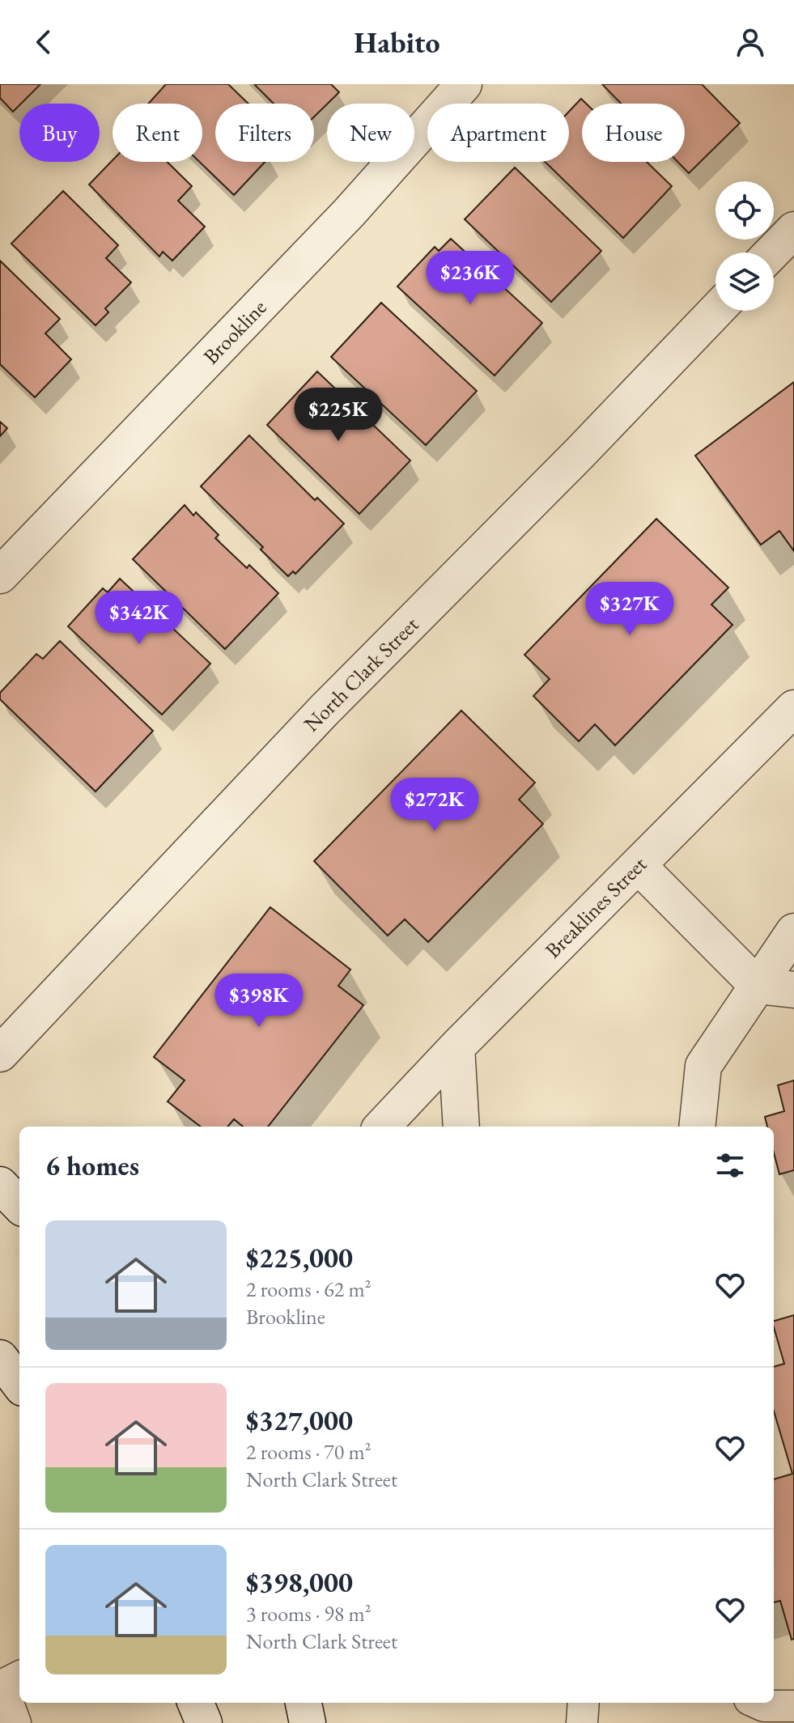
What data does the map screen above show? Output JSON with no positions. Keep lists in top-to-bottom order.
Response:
{
  "streets": {
    "street": ["Brookline", "North Clark Street", "Breaklines Street"]
  },
  "page": {
    "header": "Habito",
    "chip": [
      "Buy",
      "Rent",
      "Filters",
      "New",
      "Apartment",
      "House"
    ],
    "price": [
      "$236K",
      "$225K",
      "$327K",
      "$342K",
      "$272K",
      "$398K"
    ],
    "heading": "6 homes",
    "list": [
      {
        "name": "$225,000",
        "note": "2 rooms · 62 m² · Brookline"
      },
      {
        "name": "$327,000",
        "note": "2 rooms · 70 m² · North Clark Street"
      },
      {
        "name": "$398,000",
        "note": "3 rooms · 98 m² · North Clark Street"
      }
    ]
  }
}
